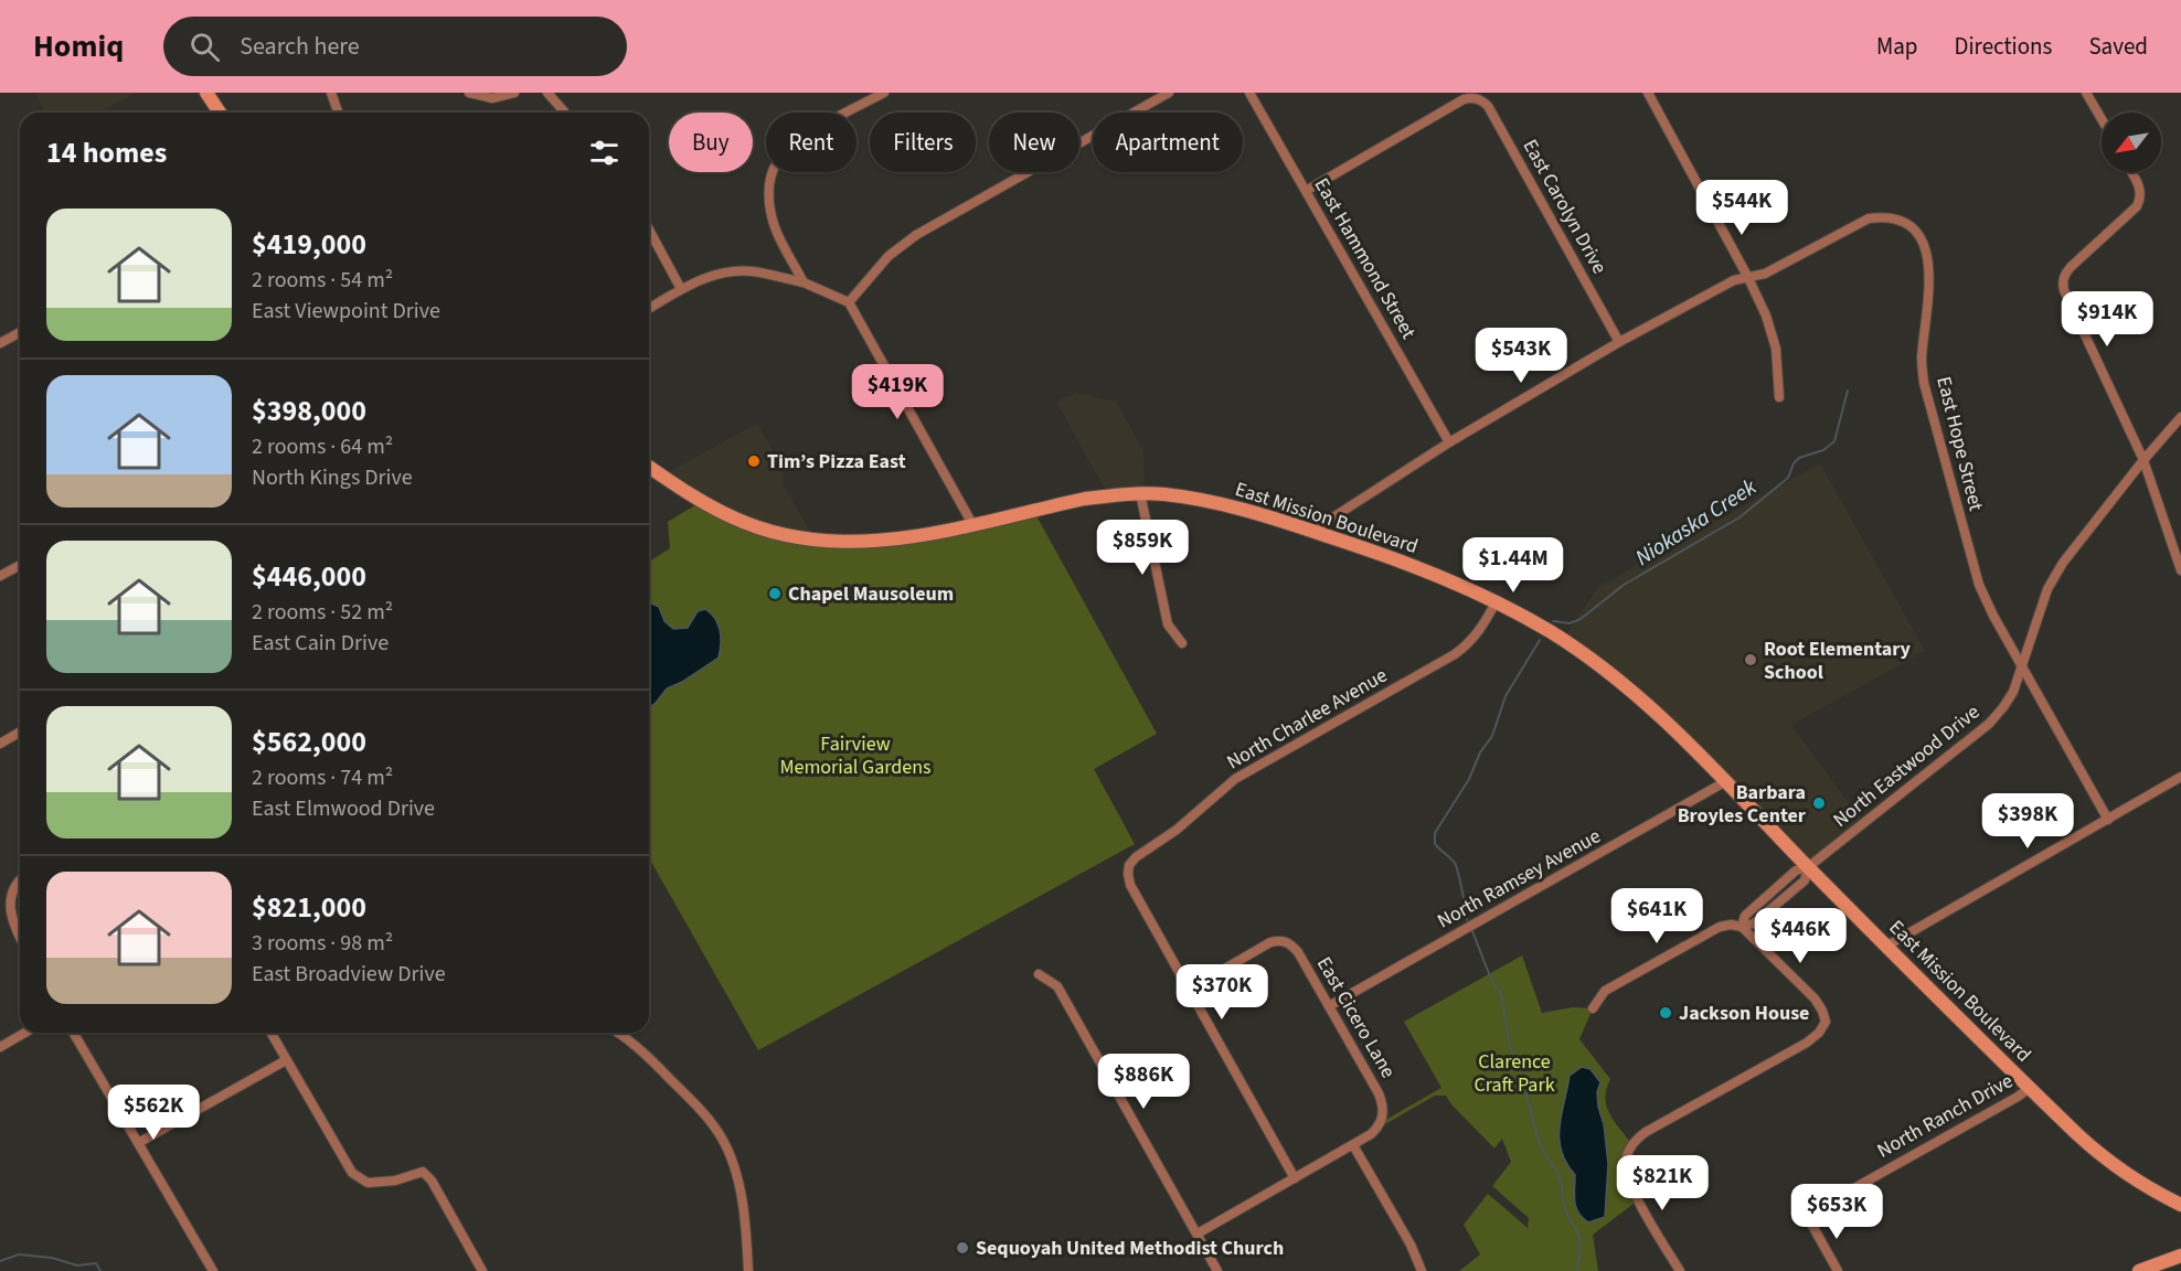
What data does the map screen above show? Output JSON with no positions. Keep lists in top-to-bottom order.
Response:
{
  "streets": {
    "main road": ["East Mission Boulevard"],
    "street": [
      "East Carolyn Drive",
      "East Hammond Street",
      "East Hope Street",
      "North Charlee Avenue",
      "North Eastwood Drive",
      "North Ramsey Avenue",
      "East Cicero Lane",
      "North Ranch Drive"
    ]
  },
  "crossings": [
    ["East Carolyn Drive", "East Hammond Street"],
    ["East Carolyn Drive", "East Hope Street"],
    ["East Hammond Street", "East Hope Street"],
    ["East Hope Street", "East Mission Boulevard"],
    ["East Hope Street", "North Eastwood Drive"],
    ["East Mission Boulevard", "North Charlee Avenue"],
    ["East Mission Boulevard", "North Eastwood Drive"],
    ["East Mission Boulevard", "North Ramsey Avenue"],
    ["East Mission Boulevard", "North Ranch Drive"],
    ["North Charlee Avenue", "East Cicero Lane"],
    ["North Ramsey Avenue", "East Cicero Lane"]
  ],
  "water": ["Niokaska Creek"],
  "parks": ["Fairview Memorial Gardens", "Clarence Craft Park"],
  "places": [
    "Tim’s Pizza East",
    "Chapel Mausoleum",
    "Root Elementary School",
    "Barbara Broyles Center",
    "Jackson House",
    "Sequoyah United Methodist Church"
  ],
  "north": "bottom left",
  "page": {
    "header": "Homiq",
    "search": "Search here",
    "nav": ["Map", "Directions", "Saved"],
    "chip": [
      "Buy",
      "Rent",
      "Filters",
      "New",
      "Apartment"
    ],
    "heading": "14 homes",
    "price": [
      "$544K",
      "$914K",
      "$543K",
      "$419K",
      "$859K",
      "$1.44M",
      "$398K",
      "$641K",
      "$446K",
      "$370K",
      "$886K",
      "$562K",
      "$821K",
      "$653K"
    ],
    "list": [
      {
        "name": "$419,000",
        "note": "2 rooms · 54 m² · East Viewpoint Drive"
      },
      {
        "name": "$398,000",
        "note": "2 rooms · 64 m² · North Kings Drive"
      },
      {
        "name": "$446,000",
        "note": "2 rooms · 52 m² · East Cain Drive"
      },
      {
        "name": "$562,000",
        "note": "2 rooms · 74 m² · East Elmwood Drive"
      },
      {
        "name": "$821,000",
        "note": "3 rooms · 98 m² · East Broadview Drive"
      }
    ]
  }
}
